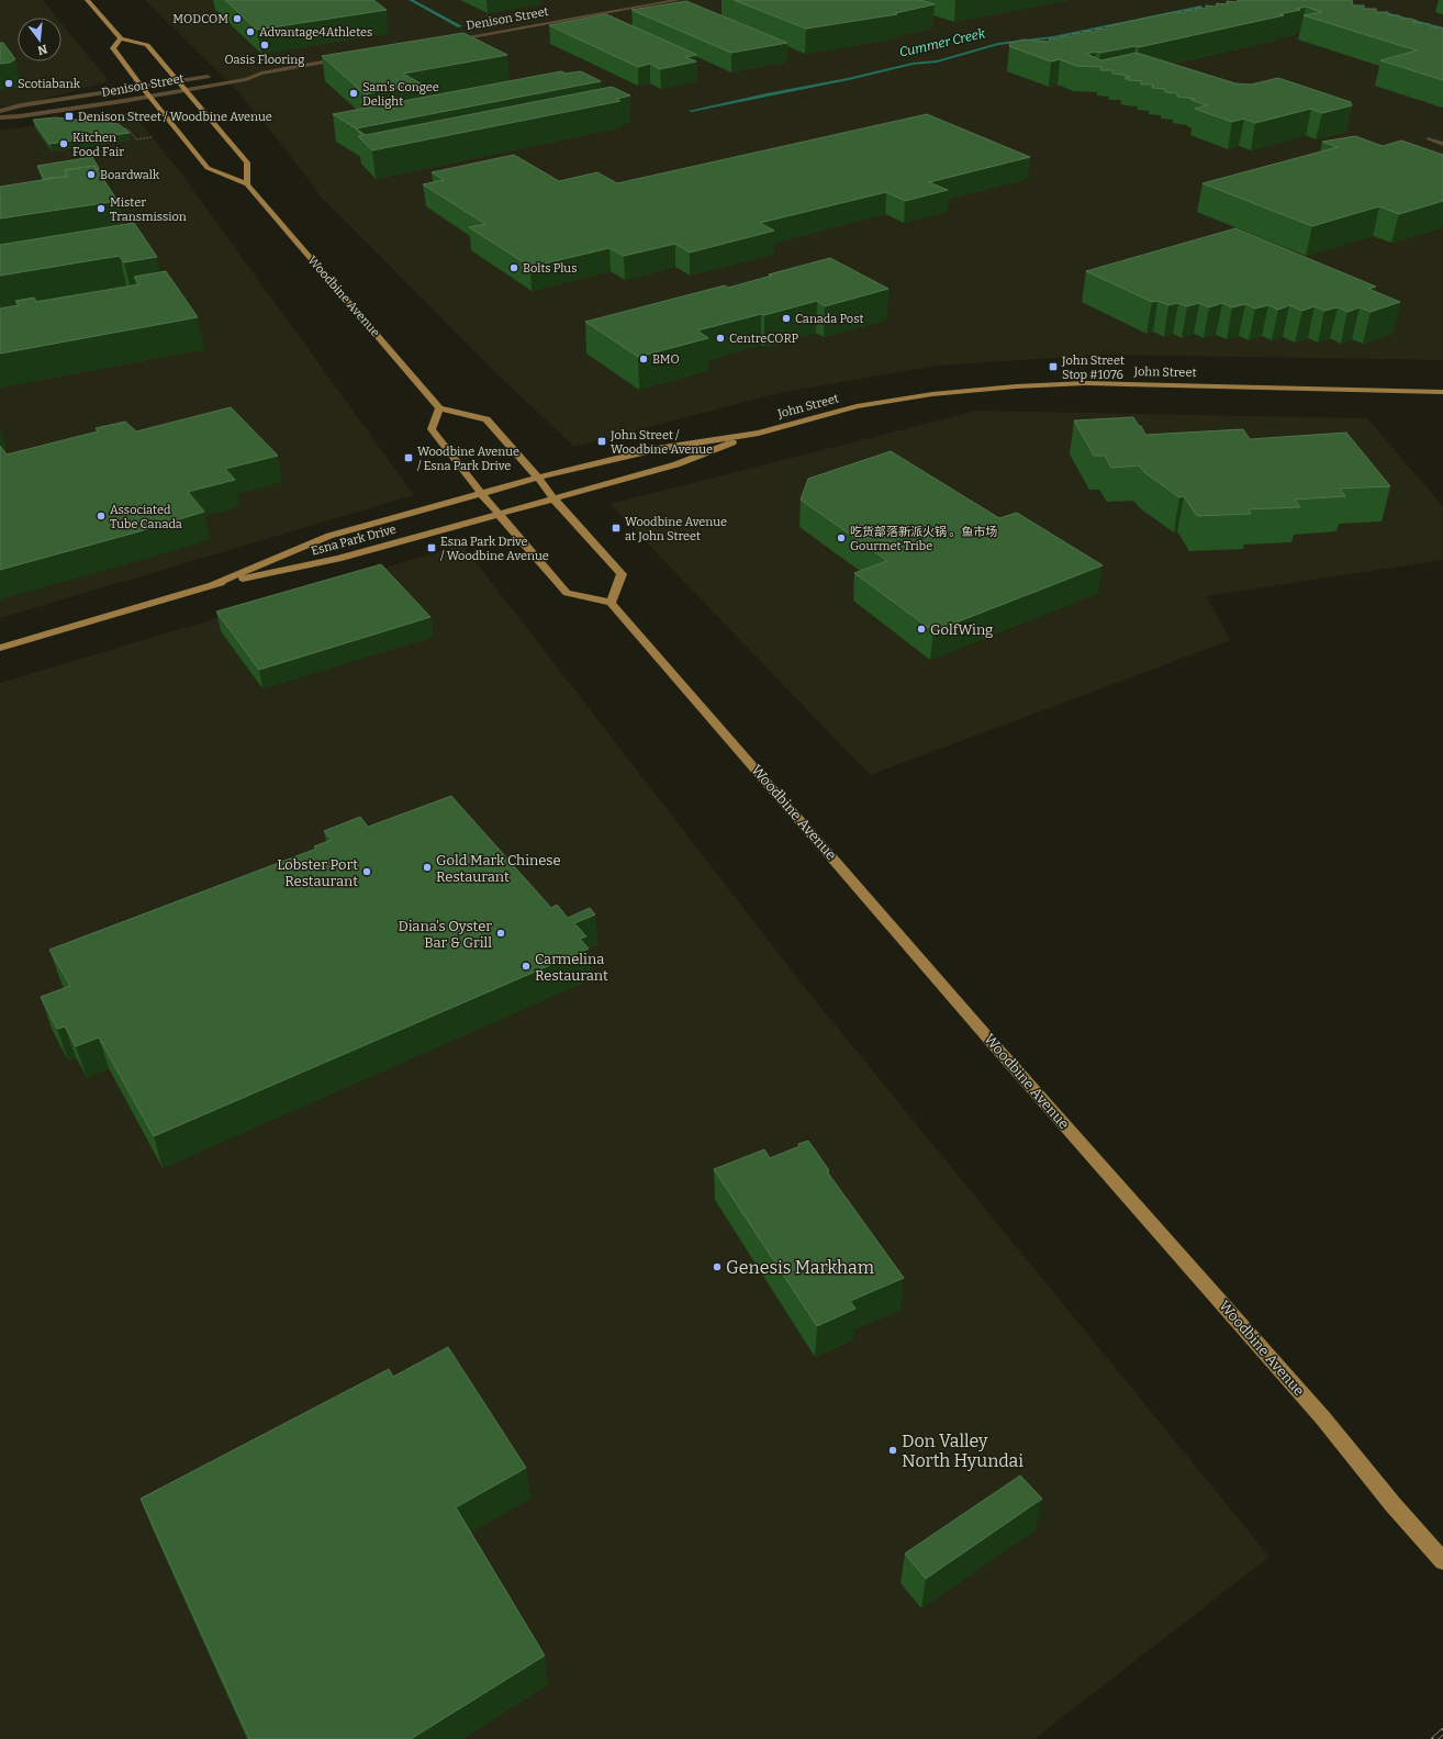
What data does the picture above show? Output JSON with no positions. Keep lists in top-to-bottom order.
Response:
{
  "streets": {
    "main road": ["Woodbine Avenue", "John Street", "Esna Park Drive"],
    "street": ["Denison Street"]
  },
  "crossings": [
    ["Denison Street", "Woodbine Avenue"],
    ["John Street", "Esna Park Drive"]
  ],
  "water": ["Cummer Creek"],
  "places": {
    "other": [
      "MODCOM",
      "Advantage4Athletes",
      "Oasis Flooring",
      "Scotiabank",
      "Sam's Congee Delight",
      "Kitchen Food Fair",
      "Boardwalk",
      "Mister Transmission",
      "Bolts Plus",
      "Canada Post",
      "CentreCORP",
      "BMO",
      "Associated Tube Canada",
      "吃货部落新派火锅 。鱼市场 Gourmet Tribe",
      "GolfWing",
      "Gold Mark Chinese Restaurant",
      "Lobster Port Restaurant",
      "Diana's Oyster Bar & Grill",
      "Carmelina Restaurant",
      "Genesis Markham",
      "Don Valley North Hyundai"
    ],
    "transit": [
      "Denison Street / Woodbine Avenue",
      "John Street Stop #1076",
      "John Street / Woodbine Avenue",
      "Woodbine Avenue / Esna Park Drive",
      "Woodbine Avenue at John Street",
      "Esna Park Drive / Woodbine Avenue"
    ]
  },
  "north": "bottom"
}
